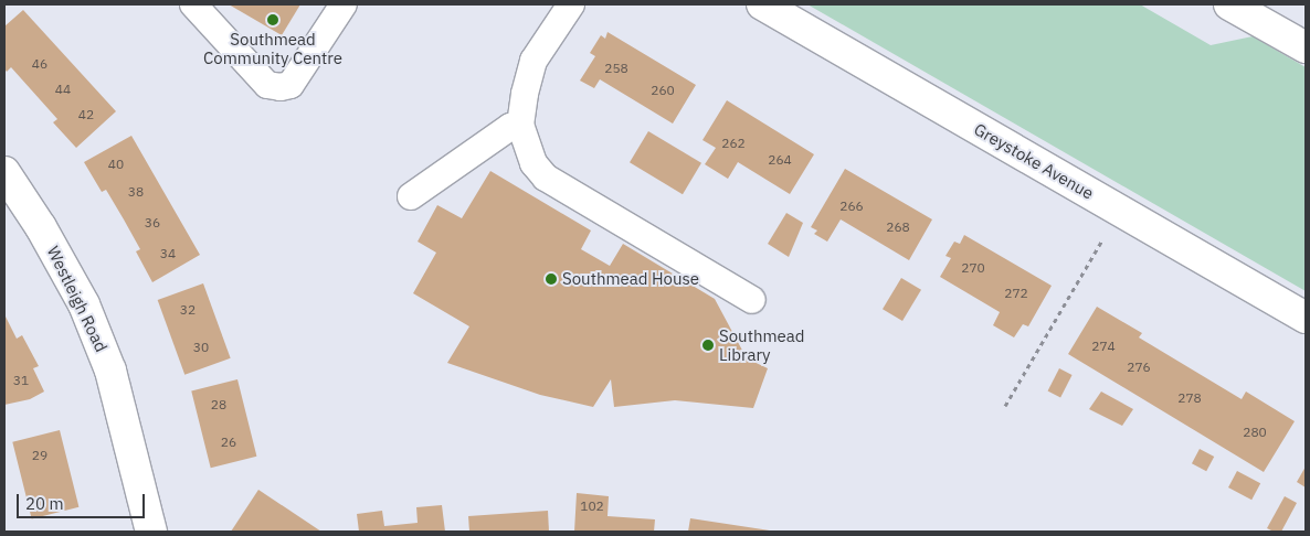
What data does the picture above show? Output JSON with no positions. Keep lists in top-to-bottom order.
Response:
{
  "streets": {
    "street": ["Greystoke Avenue", "Westleigh Road"]
  },
  "places": ["Southmead Community Centre", "Southmead House", "Southmead Library"],
  "house_numbers": [
    "46",
    "258",
    "44",
    "260",
    "42",
    "262",
    "264",
    "40",
    "38",
    "266",
    "36",
    "268",
    "34",
    "270",
    "272",
    "32",
    "274",
    "30",
    "276",
    "31",
    "278",
    "28",
    "280",
    "26",
    "29",
    "102"
  ],
  "scale_bar": "20 m"
}
